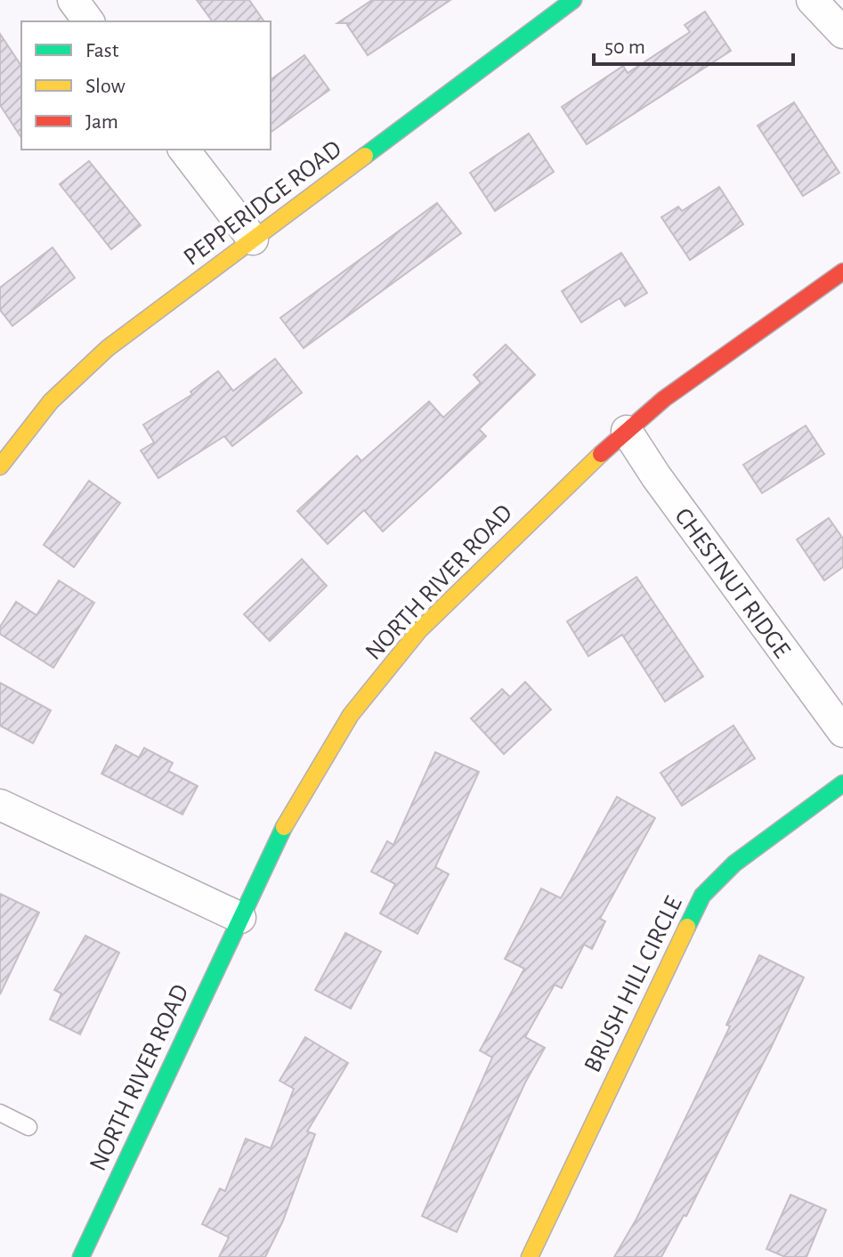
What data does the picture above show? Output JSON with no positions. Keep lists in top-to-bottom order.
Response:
{
  "streets": {
    "street": [
      "PEPPERIDGE ROAD",
      "NORTH RIVER ROAD",
      "CHESTNUT RIDGE",
      "BRUSH HILL CIRCLE"
    ]
  },
  "crossings": [
    ["NORTH RIVER ROAD", "CHESTNUT RIDGE"]
  ],
  "legend": ["Fast", "Slow", "Jam"],
  "scale_bar": "50 m"
}
